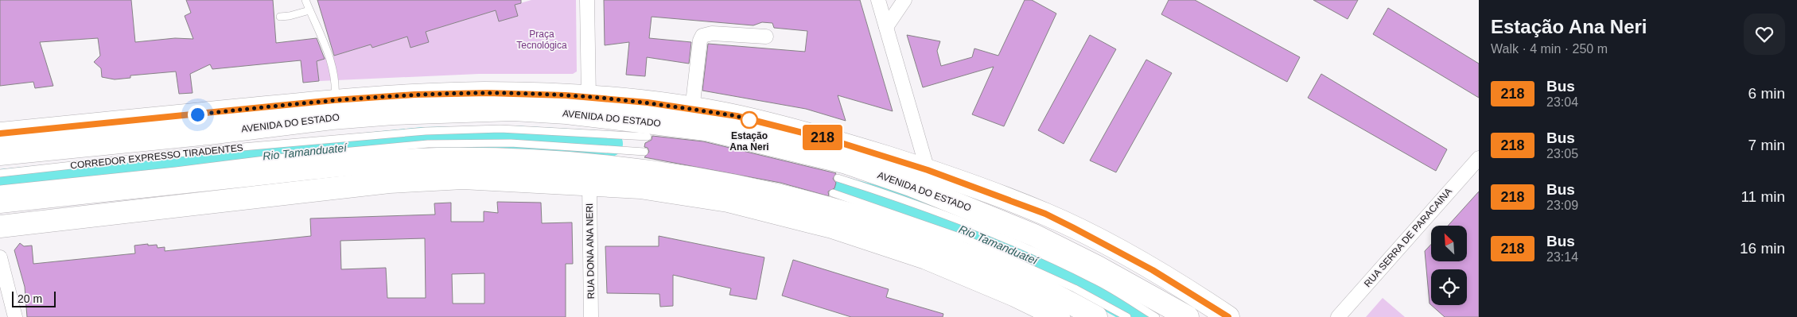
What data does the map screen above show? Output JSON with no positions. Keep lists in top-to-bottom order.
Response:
{
  "streets": {
    "main road": ["AVENIDA DO ESTADO"],
    "street": ["RUA SERRA DE PARACAINA", "RUA DONA ANA NERI"],
    "lane": ["CORREDOR EXPRESSO TIRADENTES"]
  },
  "water": ["Rio Tamanduateí"],
  "parks": ["Praça Tecnológica"],
  "places": ["Estação Ana Neri"],
  "lines": ["bus line 218"],
  "scale_bar": "20 m",
  "north": "top left",
  "page": {
    "on_map": "218",
    "heading": ["Estação Ana Neri", "Walk · 4 min · 250 m"],
    "list": [
      {
        "mark": "218",
        "name": "Bus",
        "note": "23:04",
        "value": "6 min"
      },
      {
        "mark": "218",
        "name": "Bus",
        "note": "23:05",
        "value": "7 min"
      },
      {
        "mark": "218",
        "name": "Bus",
        "note": "23:09",
        "value": "11 min"
      },
      {
        "mark": "218",
        "name": "Bus",
        "note": "23:14",
        "value": "16 min"
      }
    ],
    "scale": "20 m"
  }
}
